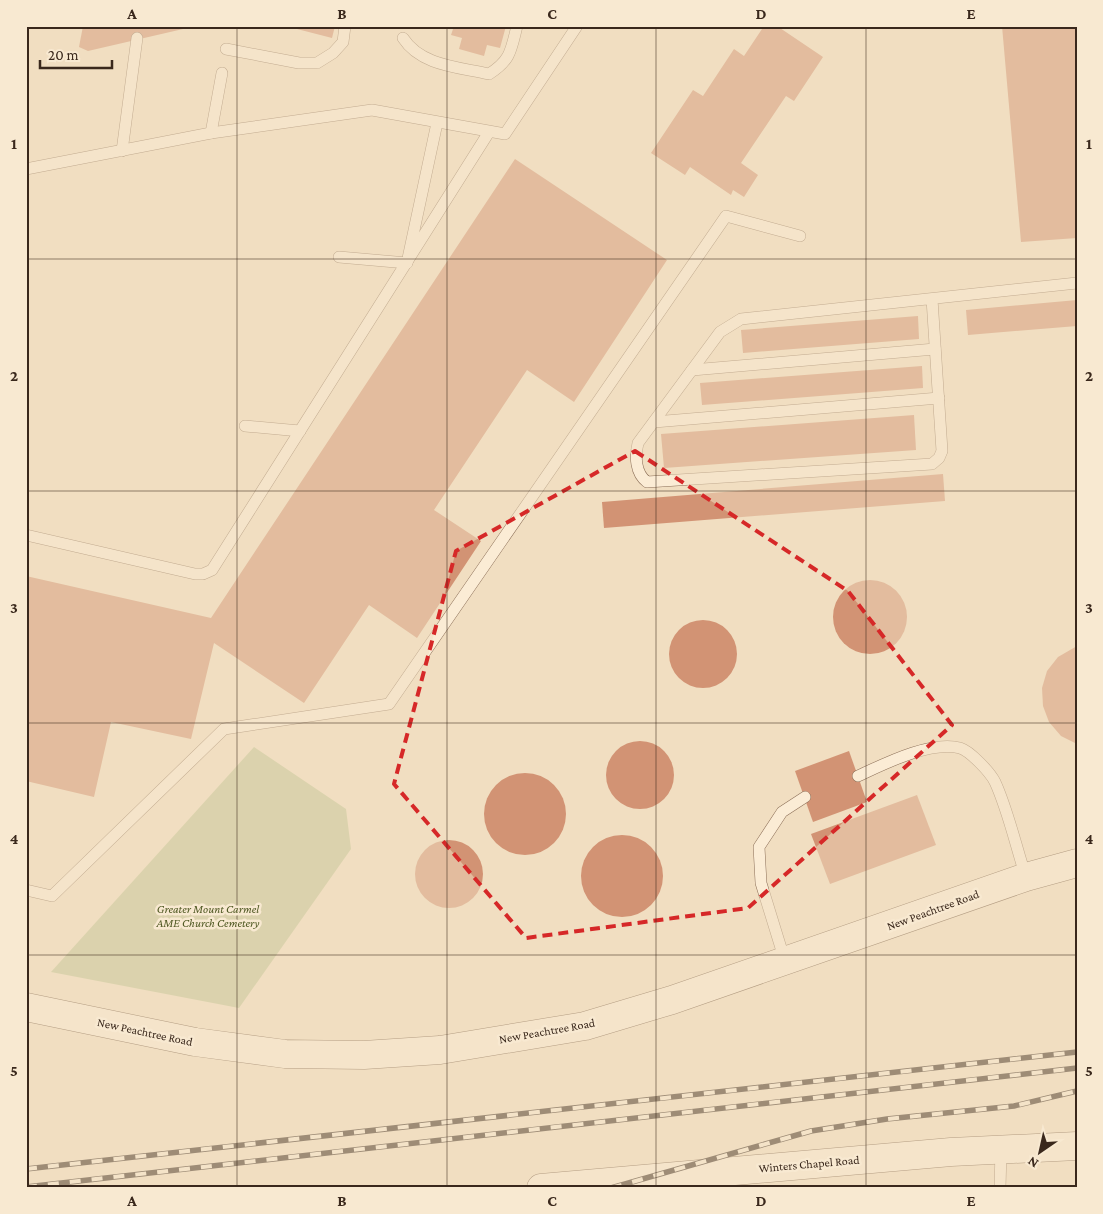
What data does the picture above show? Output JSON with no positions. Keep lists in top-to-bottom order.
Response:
{
  "streets": {
    "street": ["New Peachtree Road", "Winters Chapel Road"]
  },
  "parks": ["Greater Mount Carmel AME Church Cemetery"],
  "scale_bar": "20 m",
  "north": "bottom left",
  "grid": {
    "columns": [
      "A",
      "B",
      "C",
      "D",
      "E"
    ],
    "rows": [
      "1",
      "2",
      "3",
      "4",
      "5"
    ]
  }
}
